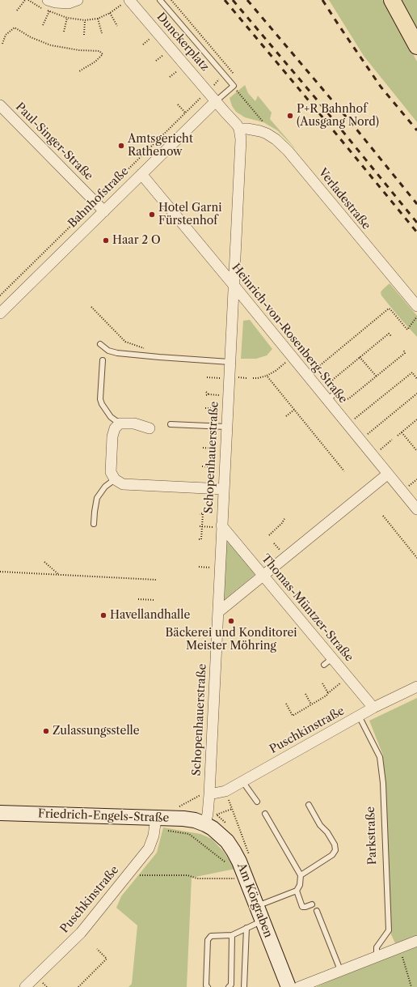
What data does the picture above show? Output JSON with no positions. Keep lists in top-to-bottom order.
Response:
{
  "streets": {
    "street": [
      "Dunckerplatz",
      "Paul-Singer-Straße",
      "Bahnhofstraße",
      "Verladestraße",
      "Heinrich-von-Rosenberg-Straße",
      "Schopenhauerstraße",
      "Thomas-Müntzer-Straße",
      "Puschkinstraße",
      "Friedrich-Engels-Straße",
      "Am Körgraben"
    ],
    "lane": ["Parkstraße"]
  },
  "crossings": [
    ["Dunckerplatz", "Bahnhofstraße"],
    ["Paul-Singer-Straße", "Bahnhofstraße"],
    ["Bahnhofstraße", "Heinrich-von-Rosenberg-Straße"],
    ["Verladestraße", "Schopenhauerstraße"],
    ["Heinrich-von-Rosenberg-Straße", "Schopenhauerstraße"],
    ["Schopenhauerstraße", "Thomas-Müntzer-Straße"],
    ["Schopenhauerstraße", "Puschkinstraße"],
    ["Schopenhauerstraße", "Friedrich-Engels-Straße"],
    ["Schopenhauerstraße", "Am Körgraben"],
    ["Thomas-Müntzer-Straße", "Puschkinstraße"],
    ["Puschkinstraße", "Friedrich-Engels-Straße"],
    ["Puschkinstraße", "Parkstraße"],
    ["Friedrich-Engels-Straße", "Am Körgraben"]
  ],
  "places": [
    "P+R Bahnhof (Ausgang Nord)",
    "Amtsgericht Rathenow",
    "Hotel Garni Fürstenhof",
    "Haar 2 O",
    "Havellandhalle",
    "Bäckerei und Konditorei Meister Möhring",
    "Zulassungsstelle"
  ]
}
